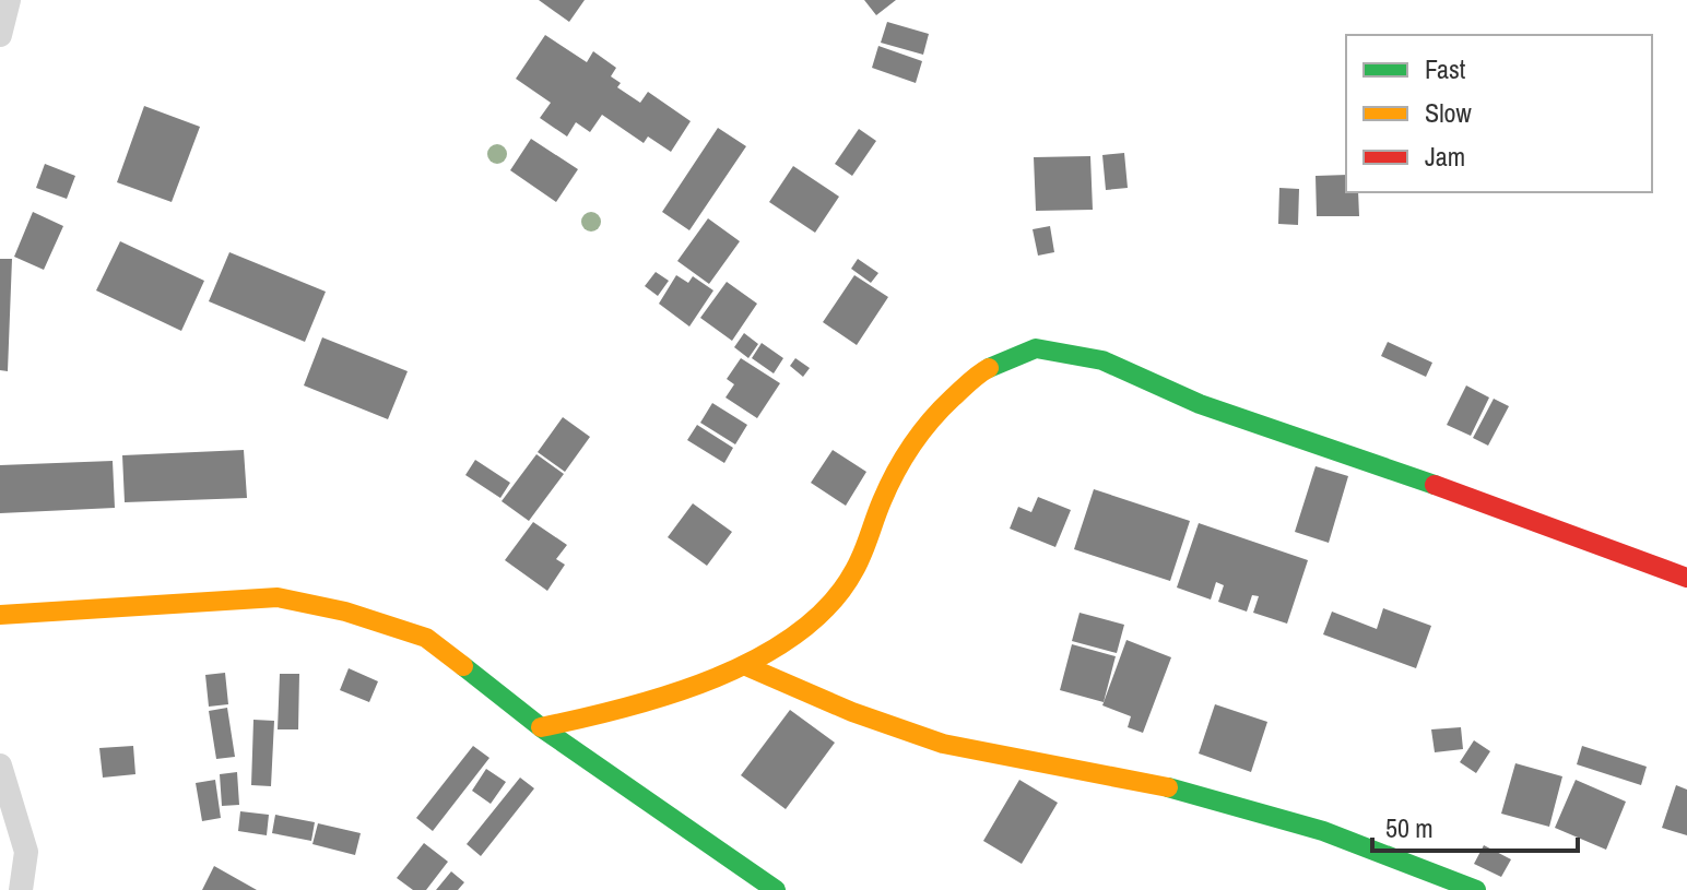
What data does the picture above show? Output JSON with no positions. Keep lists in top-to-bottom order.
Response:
{
  "legend": ["Fast", "Slow", "Jam"],
  "scale_bar": "50 m"
}
